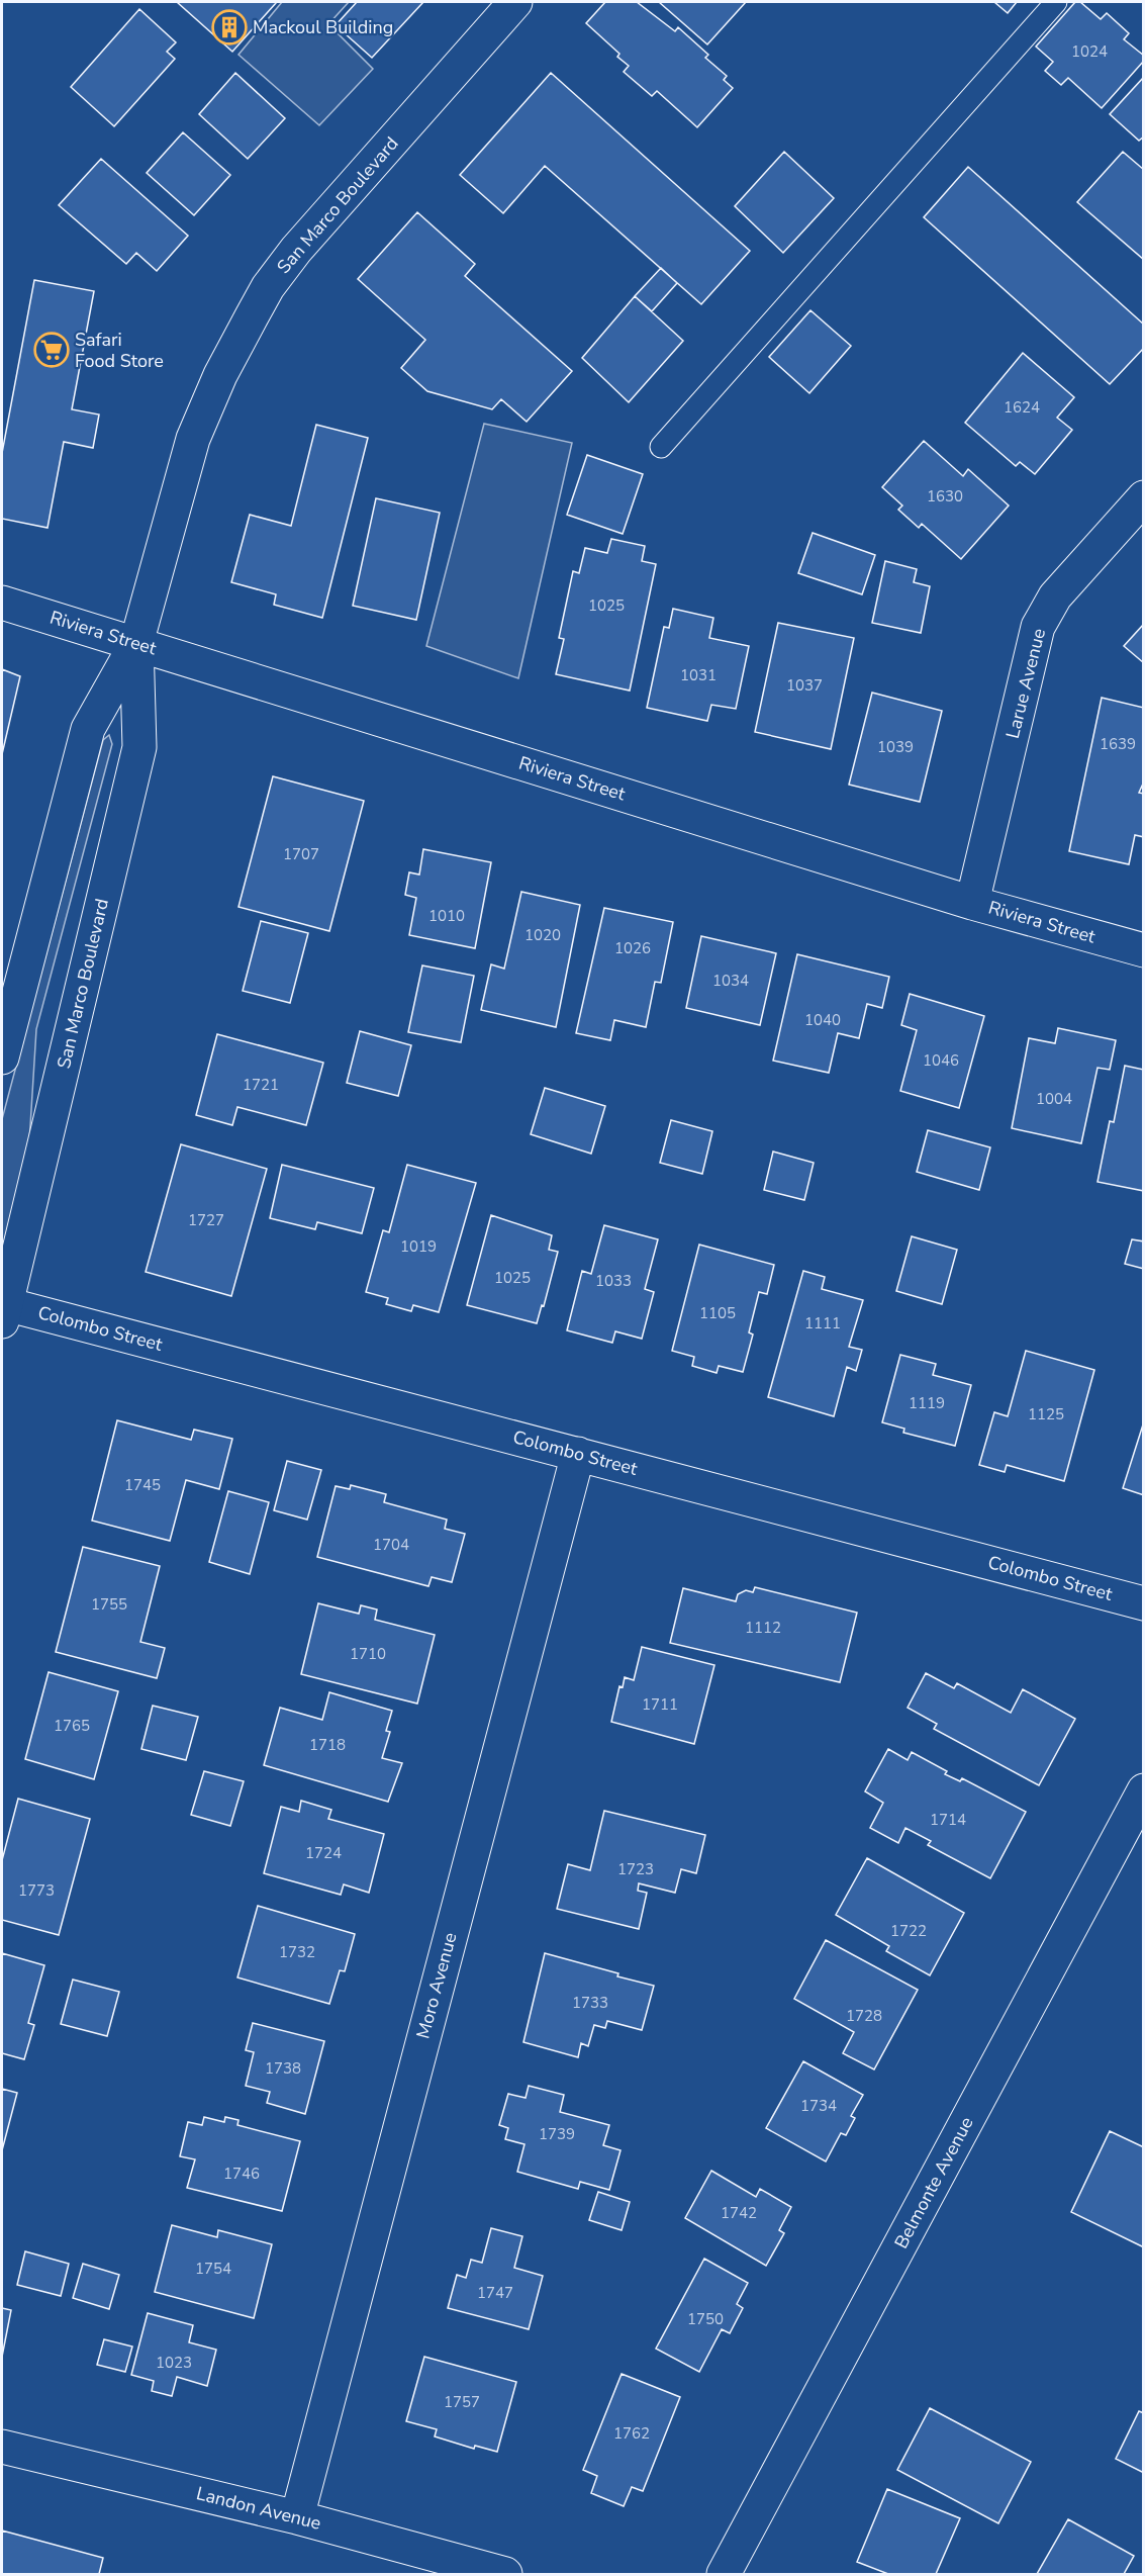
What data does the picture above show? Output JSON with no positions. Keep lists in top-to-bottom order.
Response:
{
  "streets": {
    "street": [
      "San Marco Boulevard",
      "Riviera Street",
      "Larue Avenue",
      "Colombo Street",
      "Moro Avenue",
      "Belmonte Avenue",
      "Landon Avenue"
    ]
  },
  "crossings": [
    ["San Marco Boulevard", "Riviera Street"],
    ["San Marco Boulevard", "Colombo Street"],
    ["Riviera Street", "Larue Avenue"],
    ["Colombo Street", "Moro Avenue"],
    ["Moro Avenue", "Landon Avenue"]
  ],
  "places": {
    "building": ["Mackoul Building"],
    "supermarket": ["Safari Food Store"]
  },
  "house_numbers": [
    "1024",
    "1624",
    "1630",
    "1025",
    "1031",
    "1037",
    "1639",
    "1039",
    "1707",
    "1010",
    "1020",
    "1026",
    "1034",
    "1040",
    "1046",
    "1721",
    "1004",
    "1727",
    "1019",
    "1025",
    "1033",
    "1105",
    "1111",
    "1119",
    "1125",
    "1745",
    "1704",
    "1755",
    "1112",
    "1710",
    "1711",
    "1765",
    "1718",
    "1714",
    "1724",
    "1723",
    "1773",
    "1722",
    "1732",
    "1733",
    "1728",
    "1738",
    "1734",
    "1739",
    "1746",
    "1742",
    "1754",
    "1747",
    "1750",
    "1023",
    "1757",
    "1762"
  ]
}
